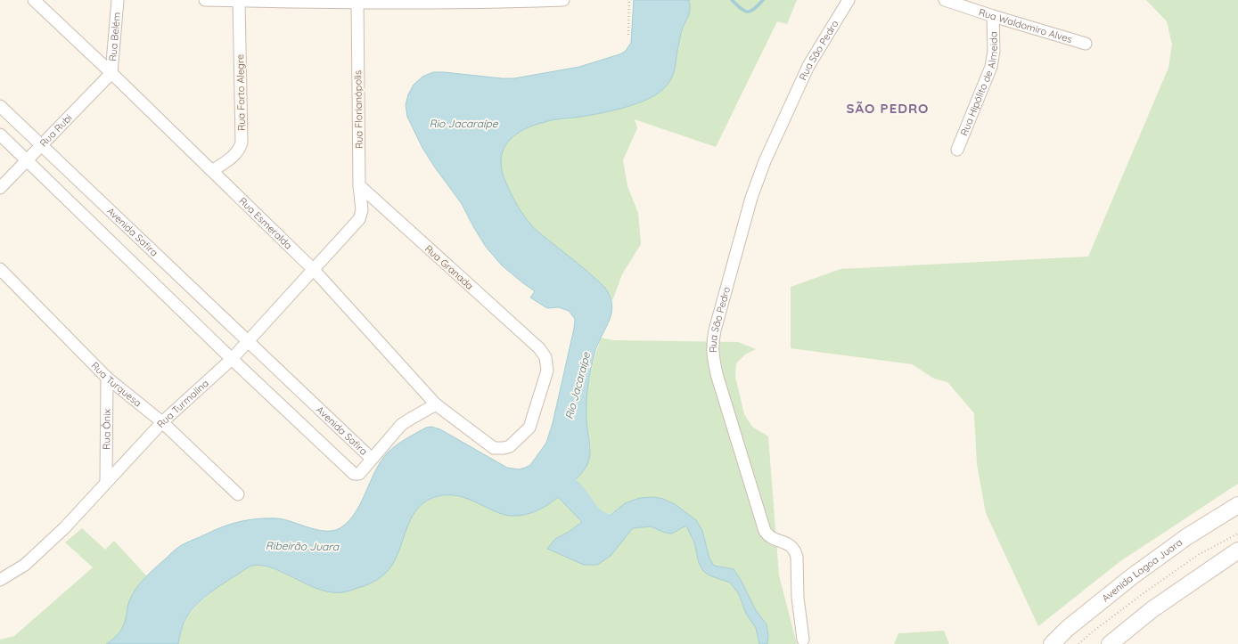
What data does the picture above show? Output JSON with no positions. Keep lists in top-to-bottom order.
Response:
{
  "streets": {
    "main road": ["Avenida Lagoa Juara"],
    "street": [
      "Rua Waldomiro Alves",
      "Rua Belém",
      "Rua São Pedro",
      "Rua Hipólito de Almeida",
      "Rua Forto Alegre",
      "Rua Florianópolis",
      "Rua Rubi",
      "Rua Esmeralda",
      "Avenida Safira",
      "Rua Granada",
      "Rua Turquesa",
      "Rua Turmalina",
      "Rua Ônix"
    ]
  },
  "crossings": [
    ["Rua Waldomiro Alves", "Rua Hipólito de Almeida"],
    ["Rua Belém", "Rua Rubi"],
    ["Rua Belém", "Rua Esmeralda"],
    ["Rua Forto Alegre", "Rua Esmeralda"],
    ["Rua Florianópolis", "Rua Granada"],
    ["Rua Florianópolis", "Rua Turmalina"],
    ["Rua Rubi", "Rua Esmeralda"],
    ["Rua Rubi", "Avenida Safira"],
    ["Rua Esmeralda", "Rua Granada"],
    ["Rua Esmeralda", "Rua Turmalina"],
    ["Avenida Safira", "Rua Turmalina"],
    ["Rua Turquesa", "Rua Turmalina"],
    ["Rua Turquesa", "Rua Ônix"],
    ["Rua Turmalina", "Rua Ônix"]
  ],
  "districts": ["SÃO PEDRO"],
  "water": ["Rio Jacaraípe", "Ribeirão Juara"]
}
